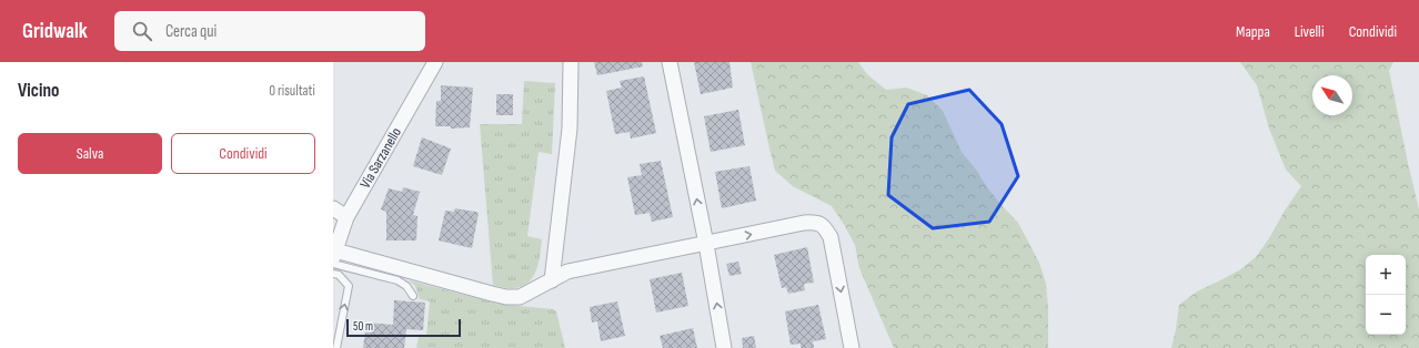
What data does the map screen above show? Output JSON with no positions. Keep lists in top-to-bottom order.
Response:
{
  "streets": {
    "street": ["Via Sarzanello"]
  },
  "scale_bar": "50 m",
  "north": "top left",
  "page": {
    "header": "Gridwalk",
    "search": "Cerca qui",
    "nav": ["Mappa", "Livelli", "Condividi"],
    "heading": ["Vicino", "0 risultati"],
    "buttons": ["Salva", "Condividi"],
    "map_buttons": ["+", "−"],
    "scale": "50 m"
  }
}
